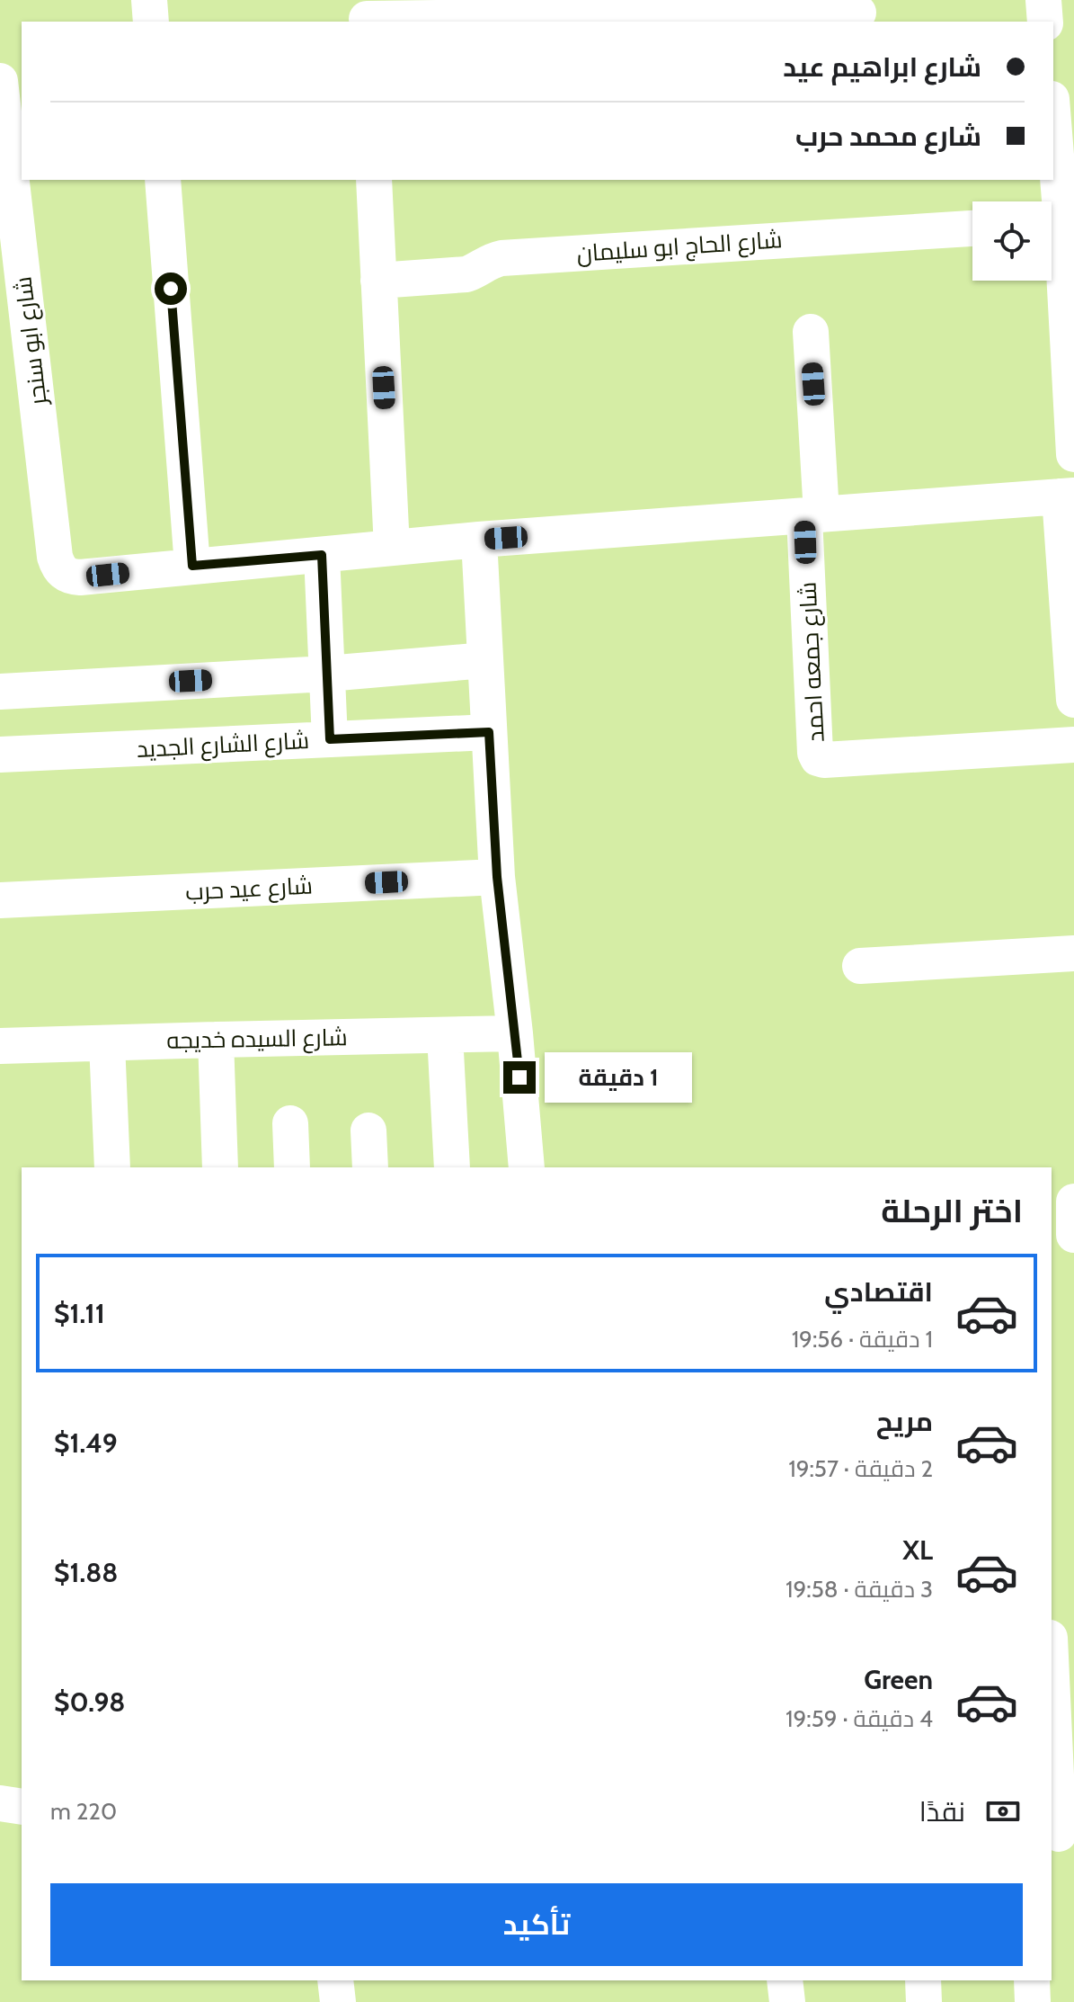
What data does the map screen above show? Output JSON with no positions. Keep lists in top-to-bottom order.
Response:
{
  "streets": {
    "street": [
      "شارع الحاج ابو سليمان",
      "شارع ابو سنجر",
      "شارع جمعه احمد",
      "شارع الشارع الجديد",
      "شارع عيد حرب",
      "شارع السيده خديجه"
    ]
  },
  "page": {
    "banner": ["شارع ابراهيم عيد", "شارع محمد حرب"],
    "bubble": "1 دقيقة",
    "heading": "اختر الرحلة",
    "list": [
      {
        "name": "اقتصادي",
        "note": "1 دقيقة · 19:56",
        "value": "$1.11"
      },
      {
        "name": "مريح",
        "note": "2 دقيقة · 19:57",
        "value": "$1.49"
      },
      {
        "name": "XL",
        "note": "3 دقيقة · 19:58",
        "value": "$1.88"
      },
      {
        "name": "Green",
        "note": "4 دقيقة · 19:59",
        "value": "$0.98"
      }
    ],
    "pay": ["نقدًا", "220 m"],
    "buttons": "تأكيد"
  }
}
